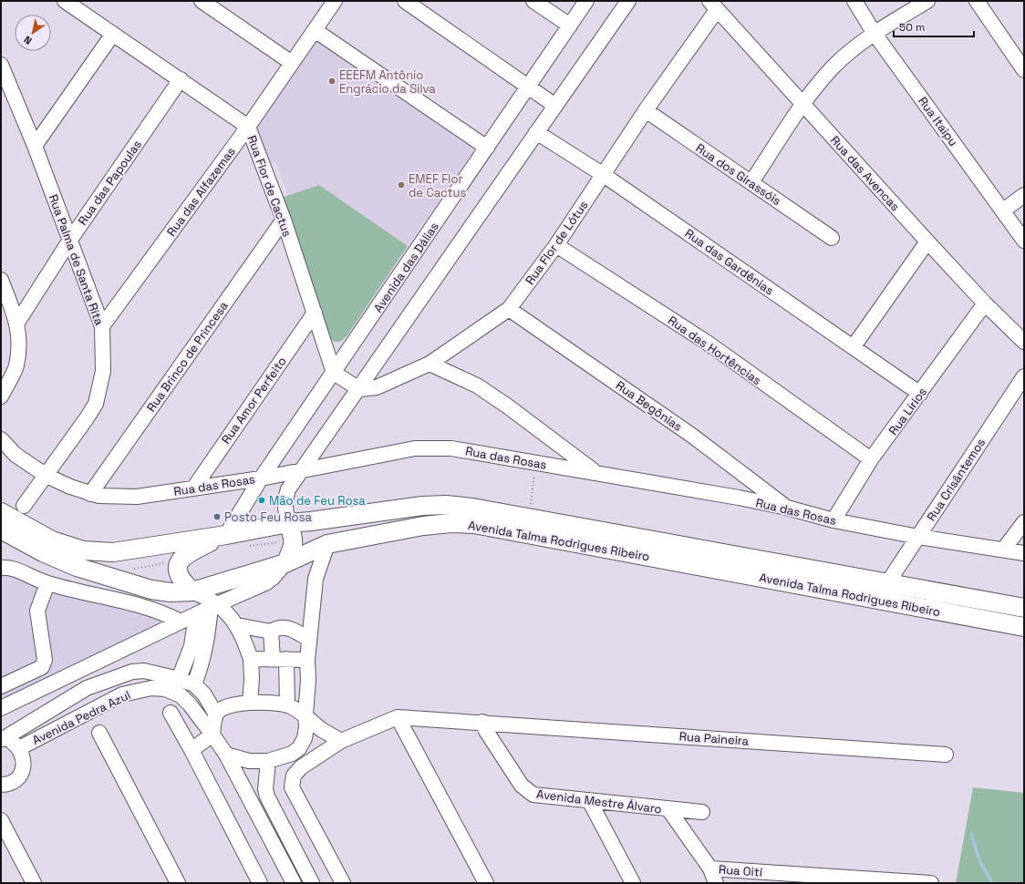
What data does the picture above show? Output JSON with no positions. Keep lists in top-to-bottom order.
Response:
{
  "streets": {
    "main road": ["Avenida Talma Rodrigues Ribeiro"],
    "street": [
      "Rua Itaipu",
      "Rua das Avencas",
      "Rua dos Girassóis",
      "Rua das Papoulas",
      "Rua Flor de Cactus",
      "Rua das Alfazemas",
      "Rua Flor de Lótus",
      "Rua Palma de Santa Rita",
      "Rua das Gardênias",
      "Avenida das Dálias",
      "Rua das Hortências",
      "Rua Brinco de Princesa",
      "Rua Amor Perfeito",
      "Rua Begônias",
      "Rua Lírios",
      "Rua das Rosas",
      "Rua Crisântemos",
      "Avenida Pedra Azul",
      "Rua Paineira",
      "Avenida Mestre Álvaro",
      "Rua Oití"
    ]
  },
  "crossings": [
    ["Rua das Avencas", "Rua Flor de Lótus"],
    ["Rua das Avencas", "Rua Lírios"],
    ["Rua dos Girassóis", "Rua Flor de Lótus"],
    ["Rua das Papoulas", "Rua Flor de Cactus"],
    ["Rua das Papoulas", "Rua Palma de Santa Rita"],
    ["Rua Flor de Cactus", "Rua das Alfazemas"],
    ["Rua Flor de Cactus", "Avenida das Dálias"],
    ["Rua Flor de Cactus", "Rua Brinco de Princesa"],
    ["Rua Flor de Cactus", "Rua Amor Perfeito"],
    ["Rua das Alfazemas", "Rua Palma de Santa Rita"],
    ["Rua Flor de Lótus", "Rua das Gardênias"],
    ["Rua Flor de Lótus", "Rua das Hortências"],
    ["Rua Flor de Lótus", "Rua Begônias"],
    ["Rua Palma de Santa Rita", "Rua das Rosas"],
    ["Rua das Gardênias", "Rua Lírios"],
    ["Avenida das Dálias", "Rua das Rosas"],
    ["Avenida das Dálias", "Avenida Talma Rodrigues Ribeiro"],
    ["Rua das Hortências", "Rua Lírios"],
    ["Rua Brinco de Princesa", "Rua das Rosas"],
    ["Rua Amor Perfeito", "Rua das Rosas"],
    ["Rua Begônias", "Rua das Rosas"],
    ["Rua Lírios", "Rua das Rosas"],
    ["Rua das Rosas", "Rua Crisântemos"],
    ["Rua Crisântemos", "Avenida Talma Rodrigues Ribeiro"],
    ["Rua Paineira", "Avenida Mestre Álvaro"],
    ["Avenida Mestre Álvaro", "Rua Oití"]
  ],
  "places": [
    "EEEFM Antônio Engrácio da Silva",
    "EMEF Flor de Cactus",
    "Mão de Feu Rosa",
    "Posto Feu Rosa"
  ],
  "scale_bar": "50 m",
  "north": "bottom left"
}
